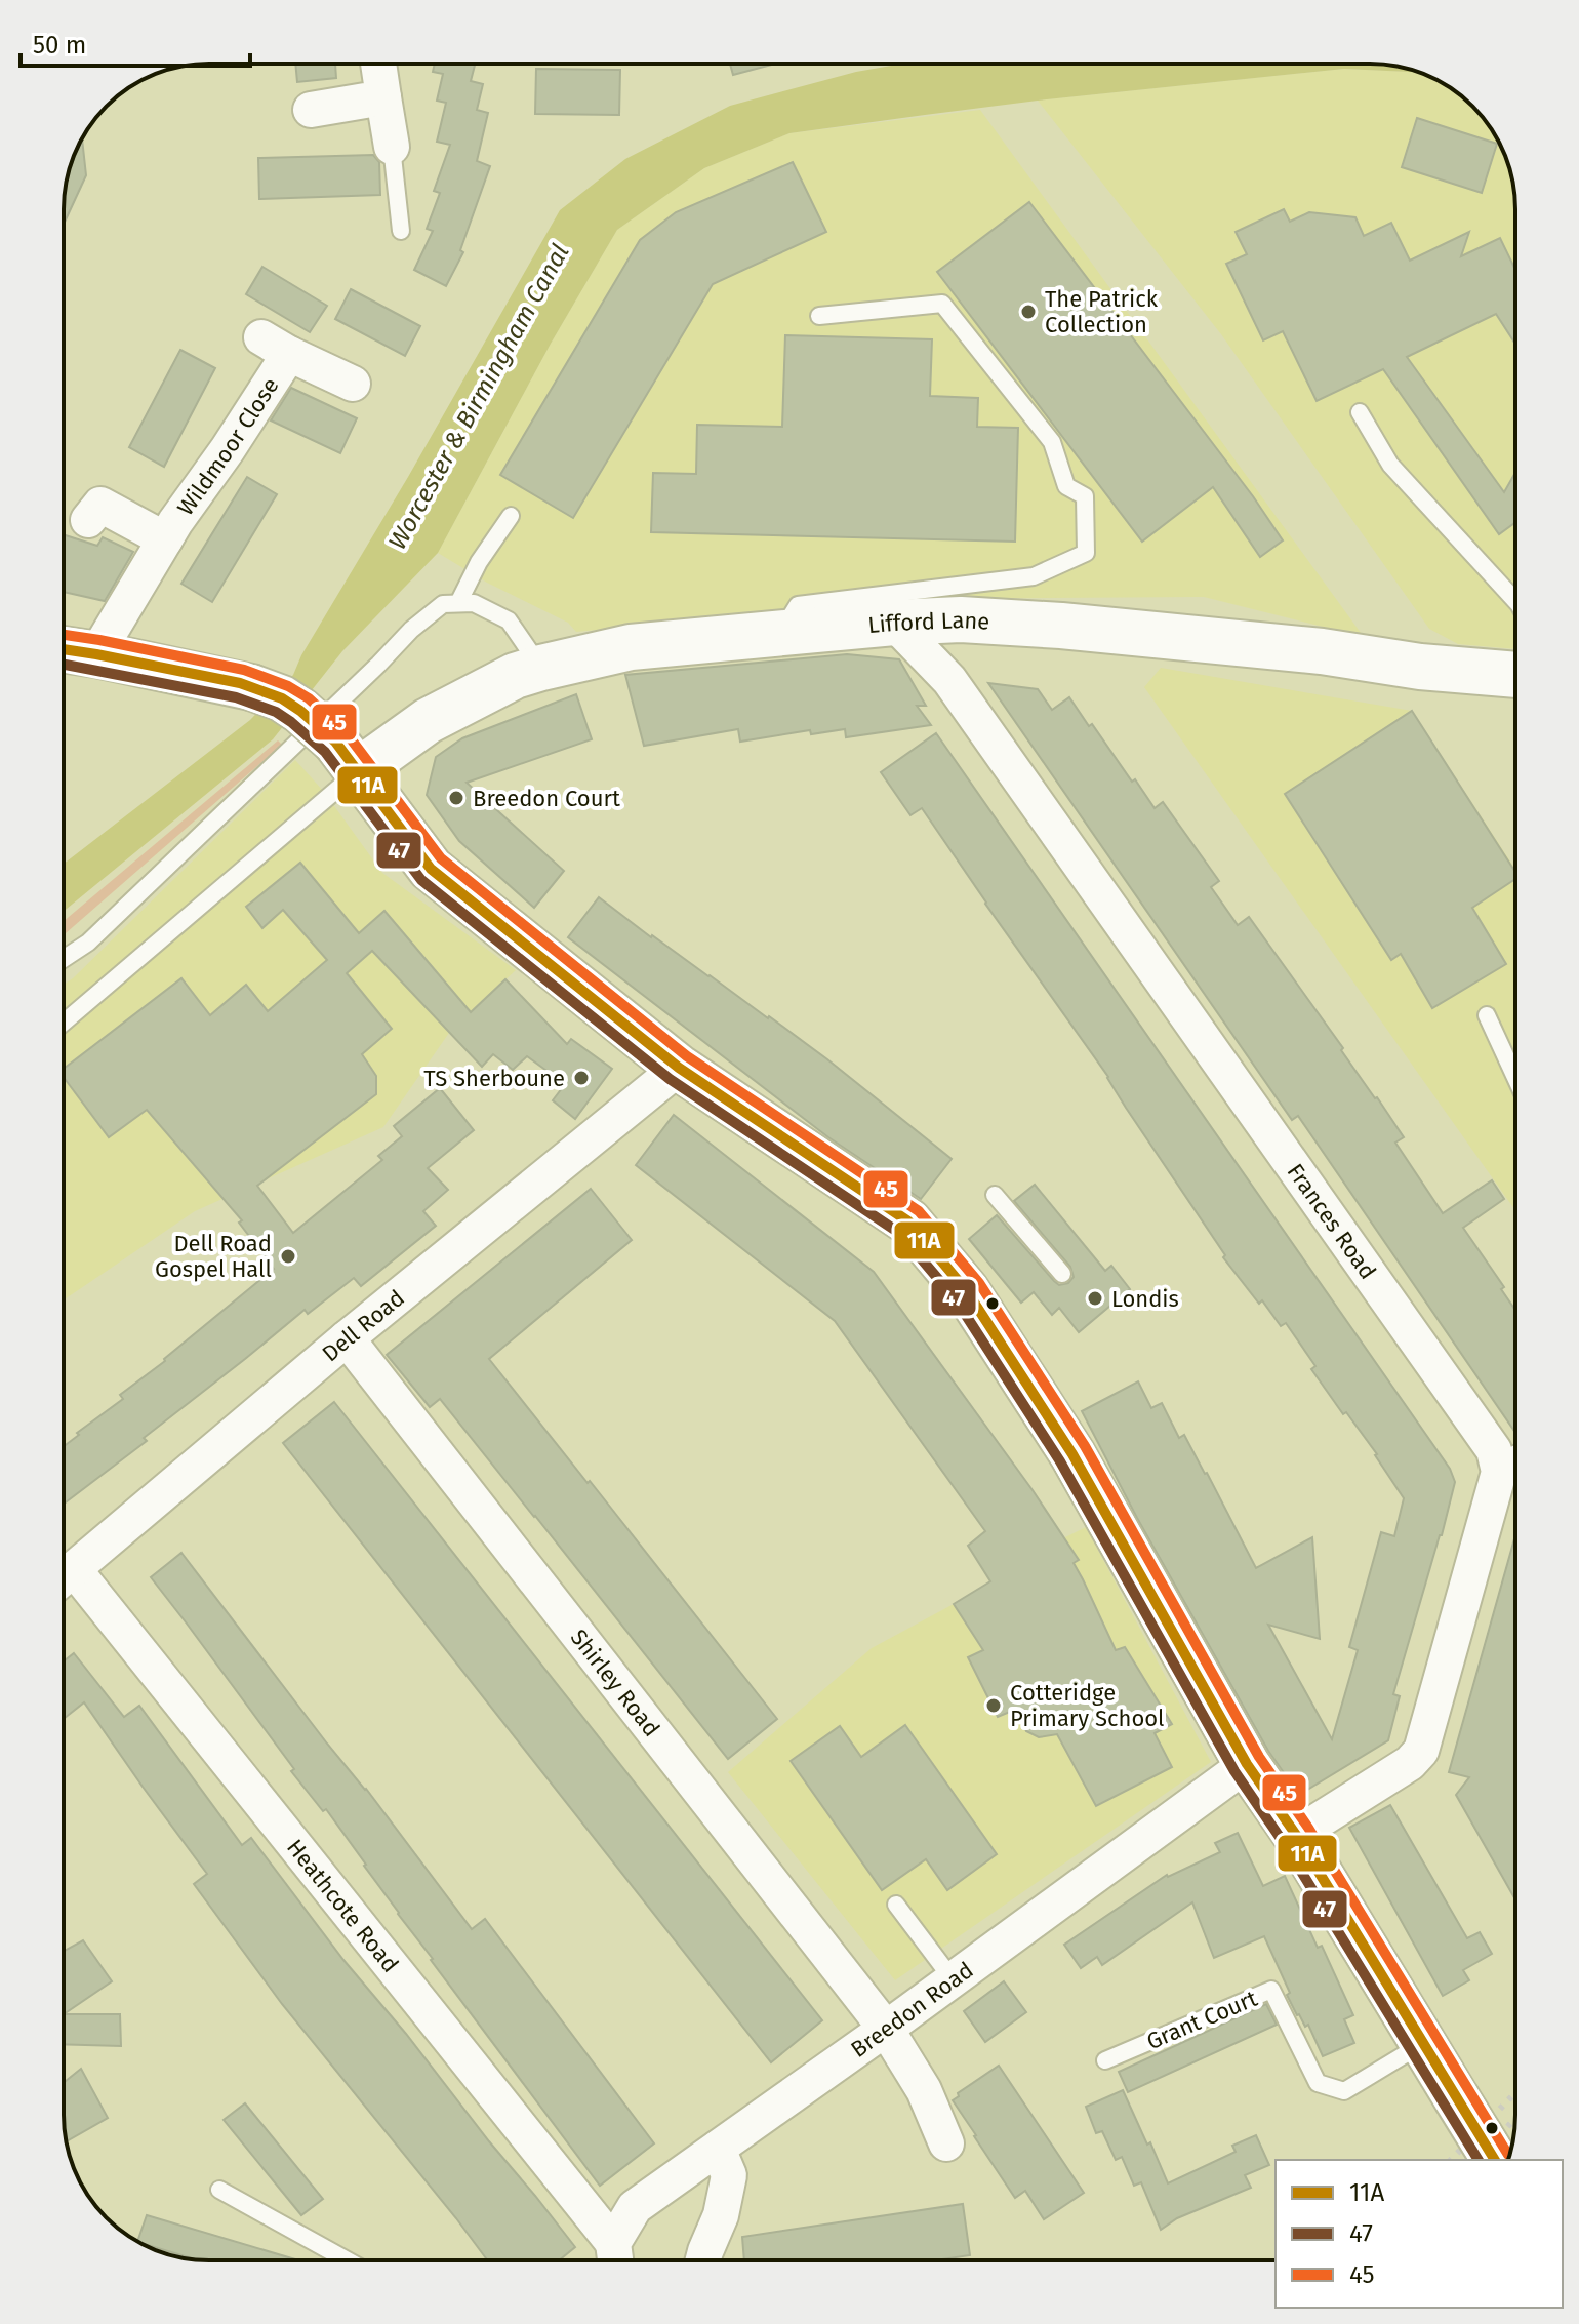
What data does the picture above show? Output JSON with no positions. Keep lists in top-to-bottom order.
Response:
{
  "streets": {
    "main road": ["Lifford Lane"],
    "street": [
      "Wildmoor Close",
      "Frances Road",
      "Dell Road",
      "Shirley Road",
      "Heathcote Road",
      "Breedon Road"
    ],
    "lane": ["Grant Court"]
  },
  "crossings": [
    ["Lifford Lane", "Frances Road"],
    ["Dell Road", "Shirley Road"],
    ["Shirley Road", "Breedon Road"],
    ["Heathcote Road", "Breedon Road"]
  ],
  "water": ["Worcester & Birmingham Canal"],
  "places": [
    "The Patrick Collection",
    "Breedon Court",
    "TS Sherboune",
    "Dell Road Gospel Hall",
    "Londis",
    "Cotteridge Primary School"
  ],
  "lines": ["transit line 45", "transit line 11A", "transit line 47"],
  "legend": ["11A", "47", "45"],
  "scale_bar": "50 m"
}
